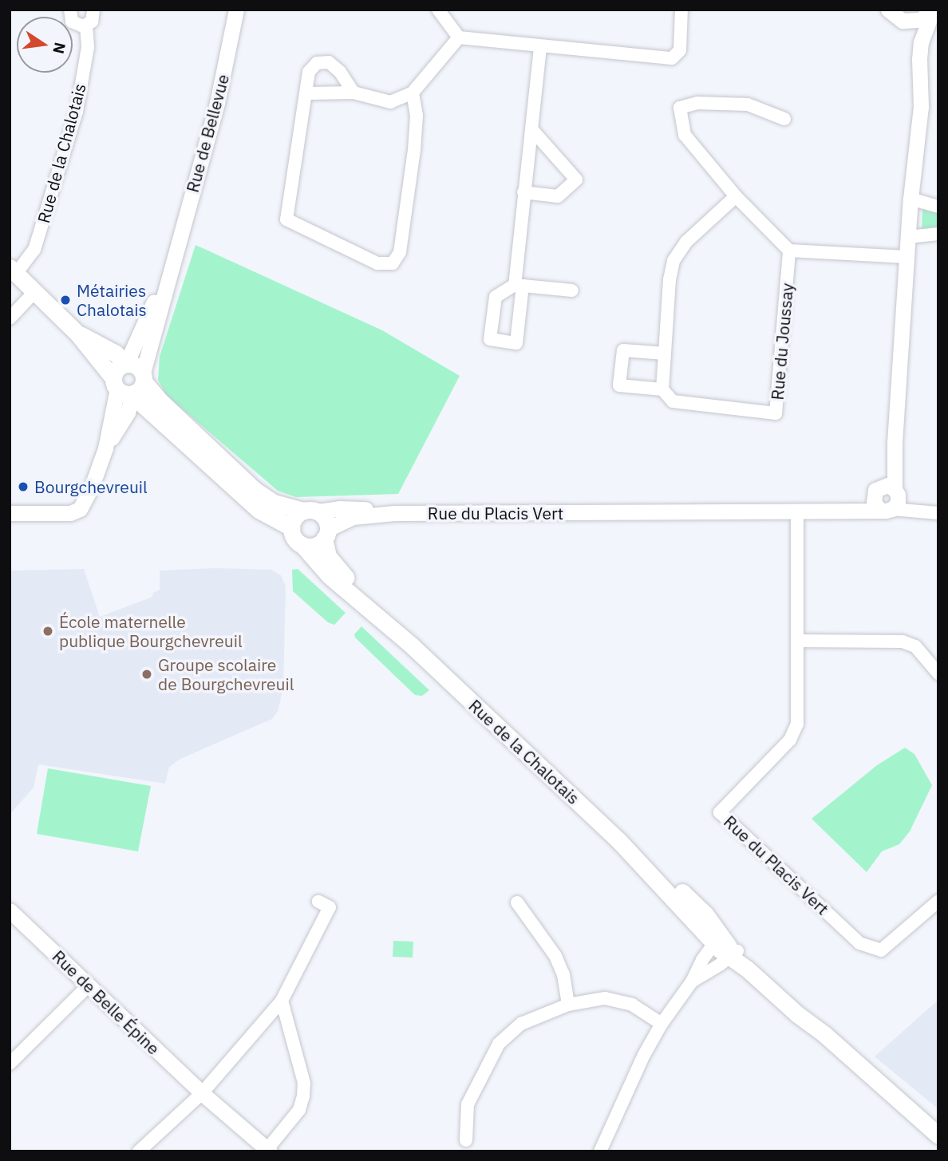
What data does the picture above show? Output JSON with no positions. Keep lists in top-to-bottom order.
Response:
{
  "streets": {
    "main road": ["Rue de la Chalotais"],
    "street": [
      "Rue de Bellevue",
      "Rue du Joussay",
      "Rue du Placis Vert",
      "Rue de Belle Épine"
    ]
  },
  "crossings": [
    ["Rue de Bellevue", "Rue de la Chalotais"],
    ["Rue de la Chalotais", "Rue du Placis Vert"]
  ],
  "places": [
    "Métairies Chalotais",
    "Bourgchevreuil",
    "École maternelle publique Bourgchevreuil",
    "Groupe scolaire de Bourgchevreuil"
  ],
  "north": "right"
}
